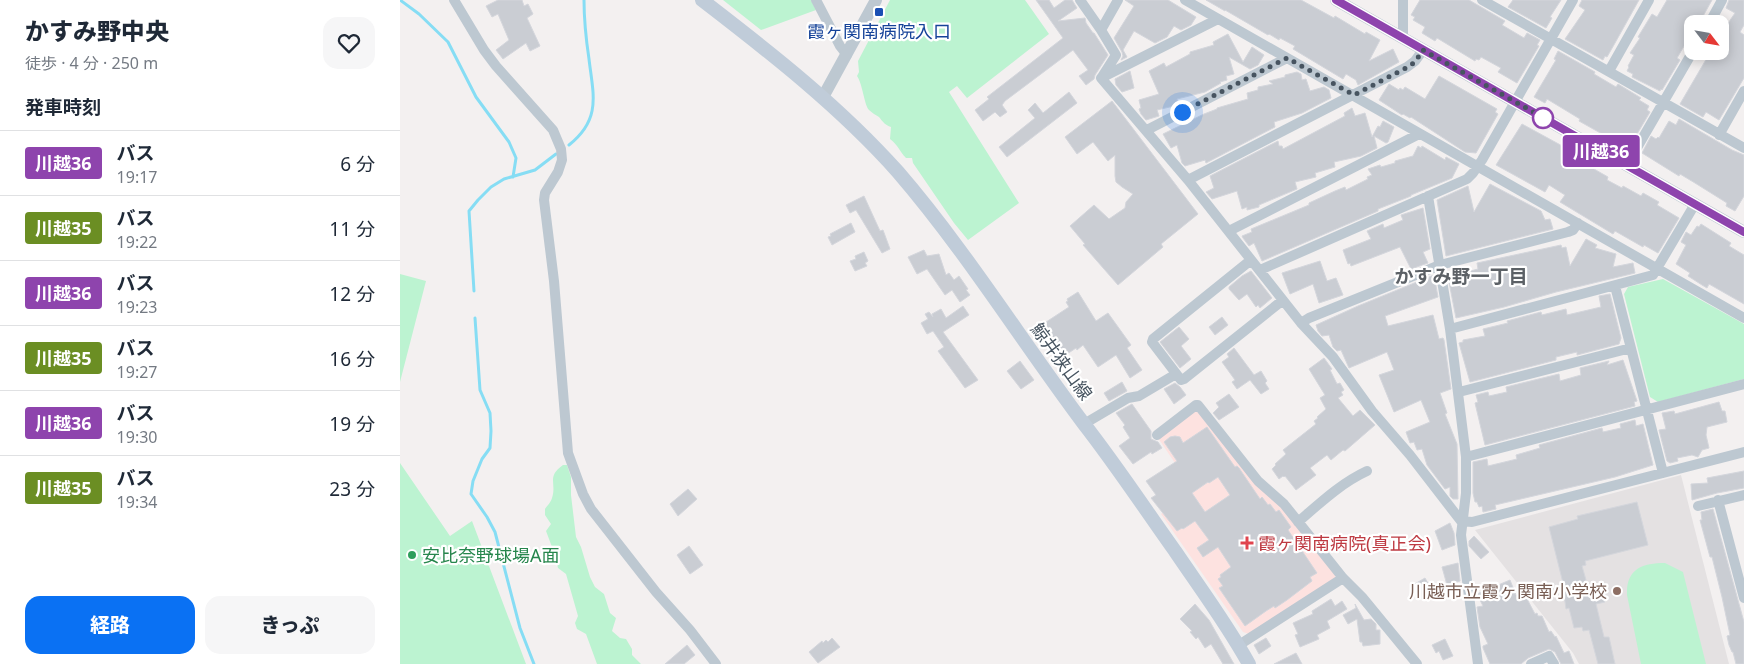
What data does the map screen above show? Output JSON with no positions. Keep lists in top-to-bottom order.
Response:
{
  "streets": {
    "main road": ["鯨井狭山線"]
  },
  "districts": ["かすみ野一丁目"],
  "places": {
    "transit": ["霞ヶ関南病院入口"],
    "health": ["霞ヶ関南病院(真正会)"],
    "other": ["安比奈野球場A面", "川越市立霞ヶ関南小学校"]
  },
  "lines": ["bus line 川越36"],
  "north": "bottom right",
  "page": {
    "heading": [
      ["かすみ野中央", "徒歩 · 4 分 · 250 m"],
      "発車時刻"
    ],
    "on_map": "川越36",
    "list": [
      {
        "mark": "川越36",
        "name": "バス",
        "note": "19:17",
        "value": "6 分"
      },
      {
        "mark": "川越35",
        "name": "バス",
        "note": "19:22",
        "value": "11 分"
      },
      {
        "mark": "川越36",
        "name": "バス",
        "note": "19:23",
        "value": "12 分"
      },
      {
        "mark": "川越35",
        "name": "バス",
        "note": "19:27",
        "value": "16 分"
      },
      {
        "mark": "川越36",
        "name": "バス",
        "note": "19:30",
        "value": "19 分"
      },
      {
        "mark": "川越35",
        "name": "バス",
        "note": "19:34",
        "value": "23 分"
      }
    ],
    "buttons": ["経路", "きっぷ"]
  }
}
